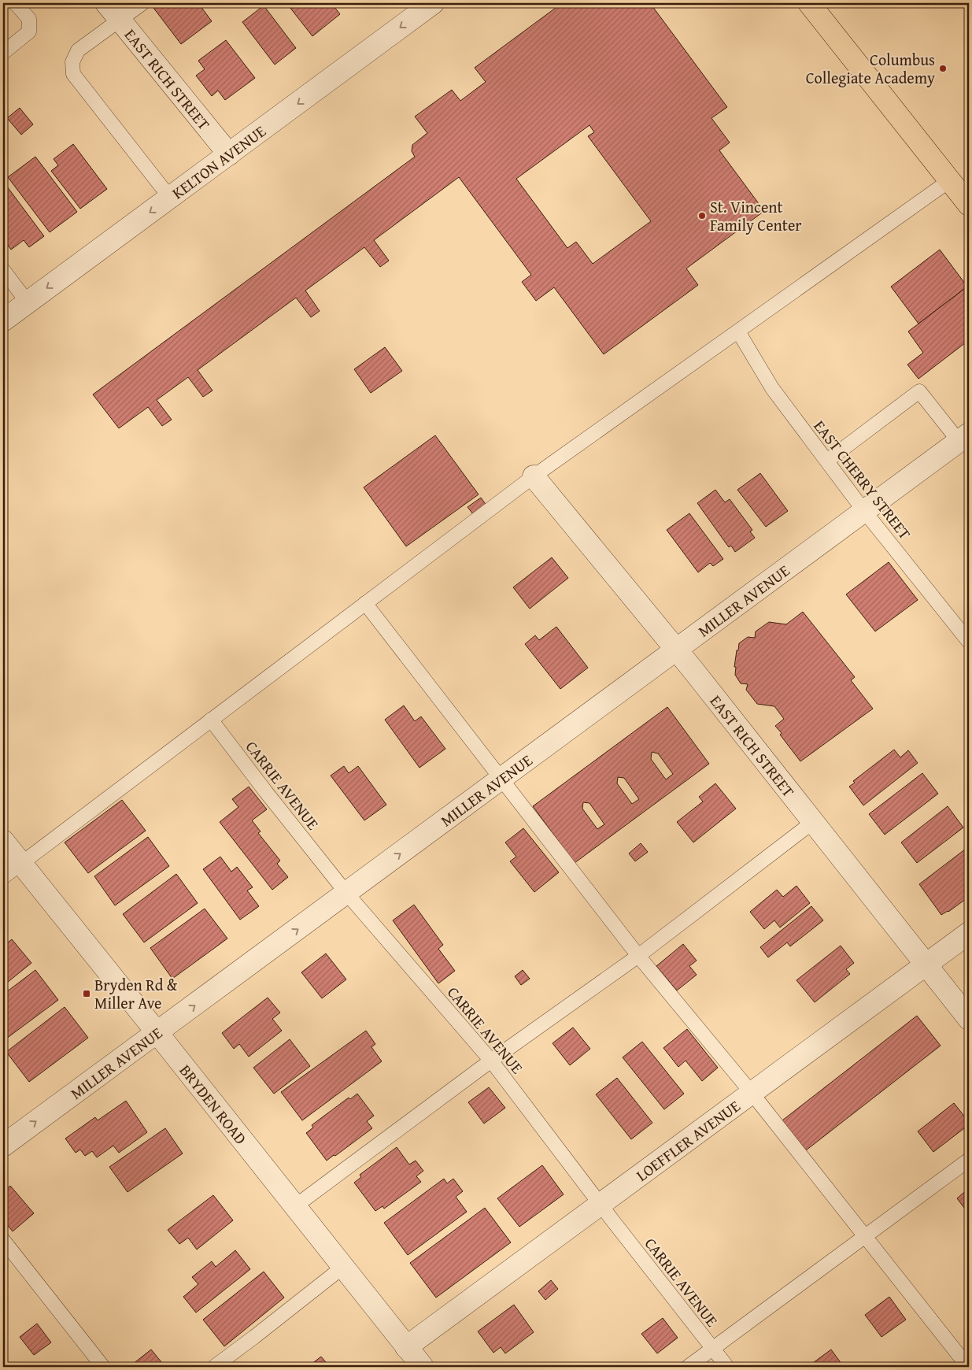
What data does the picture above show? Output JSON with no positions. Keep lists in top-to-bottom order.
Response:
{
  "streets": {
    "street": [
      "EAST RICH STREET",
      "KELTON AVENUE",
      "MILLER AVENUE",
      "BRYDEN ROAD",
      "LOEFFLER AVENUE"
    ],
    "lane": ["EAST CHERRY STREET", "CARRIE AVENUE"]
  },
  "crossings": [
    ["EAST RICH STREET", "KELTON AVENUE"],
    ["EAST RICH STREET", "MILLER AVENUE"],
    ["EAST RICH STREET", "LOEFFLER AVENUE"],
    ["EAST CHERRY STREET", "MILLER AVENUE"],
    ["MILLER AVENUE", "CARRIE AVENUE"],
    ["MILLER AVENUE", "BRYDEN ROAD"],
    ["CARRIE AVENUE", "LOEFFLER AVENUE"],
    ["BRYDEN ROAD", "LOEFFLER AVENUE"]
  ],
  "one_way": ["KELTON AVENUE", "MILLER AVENUE"],
  "places": {
    "other": ["Columbus Collegiate Academy", "St. Vincent Family Center"],
    "transit": ["Bryden Rd & Miller Ave"]
  }
}
